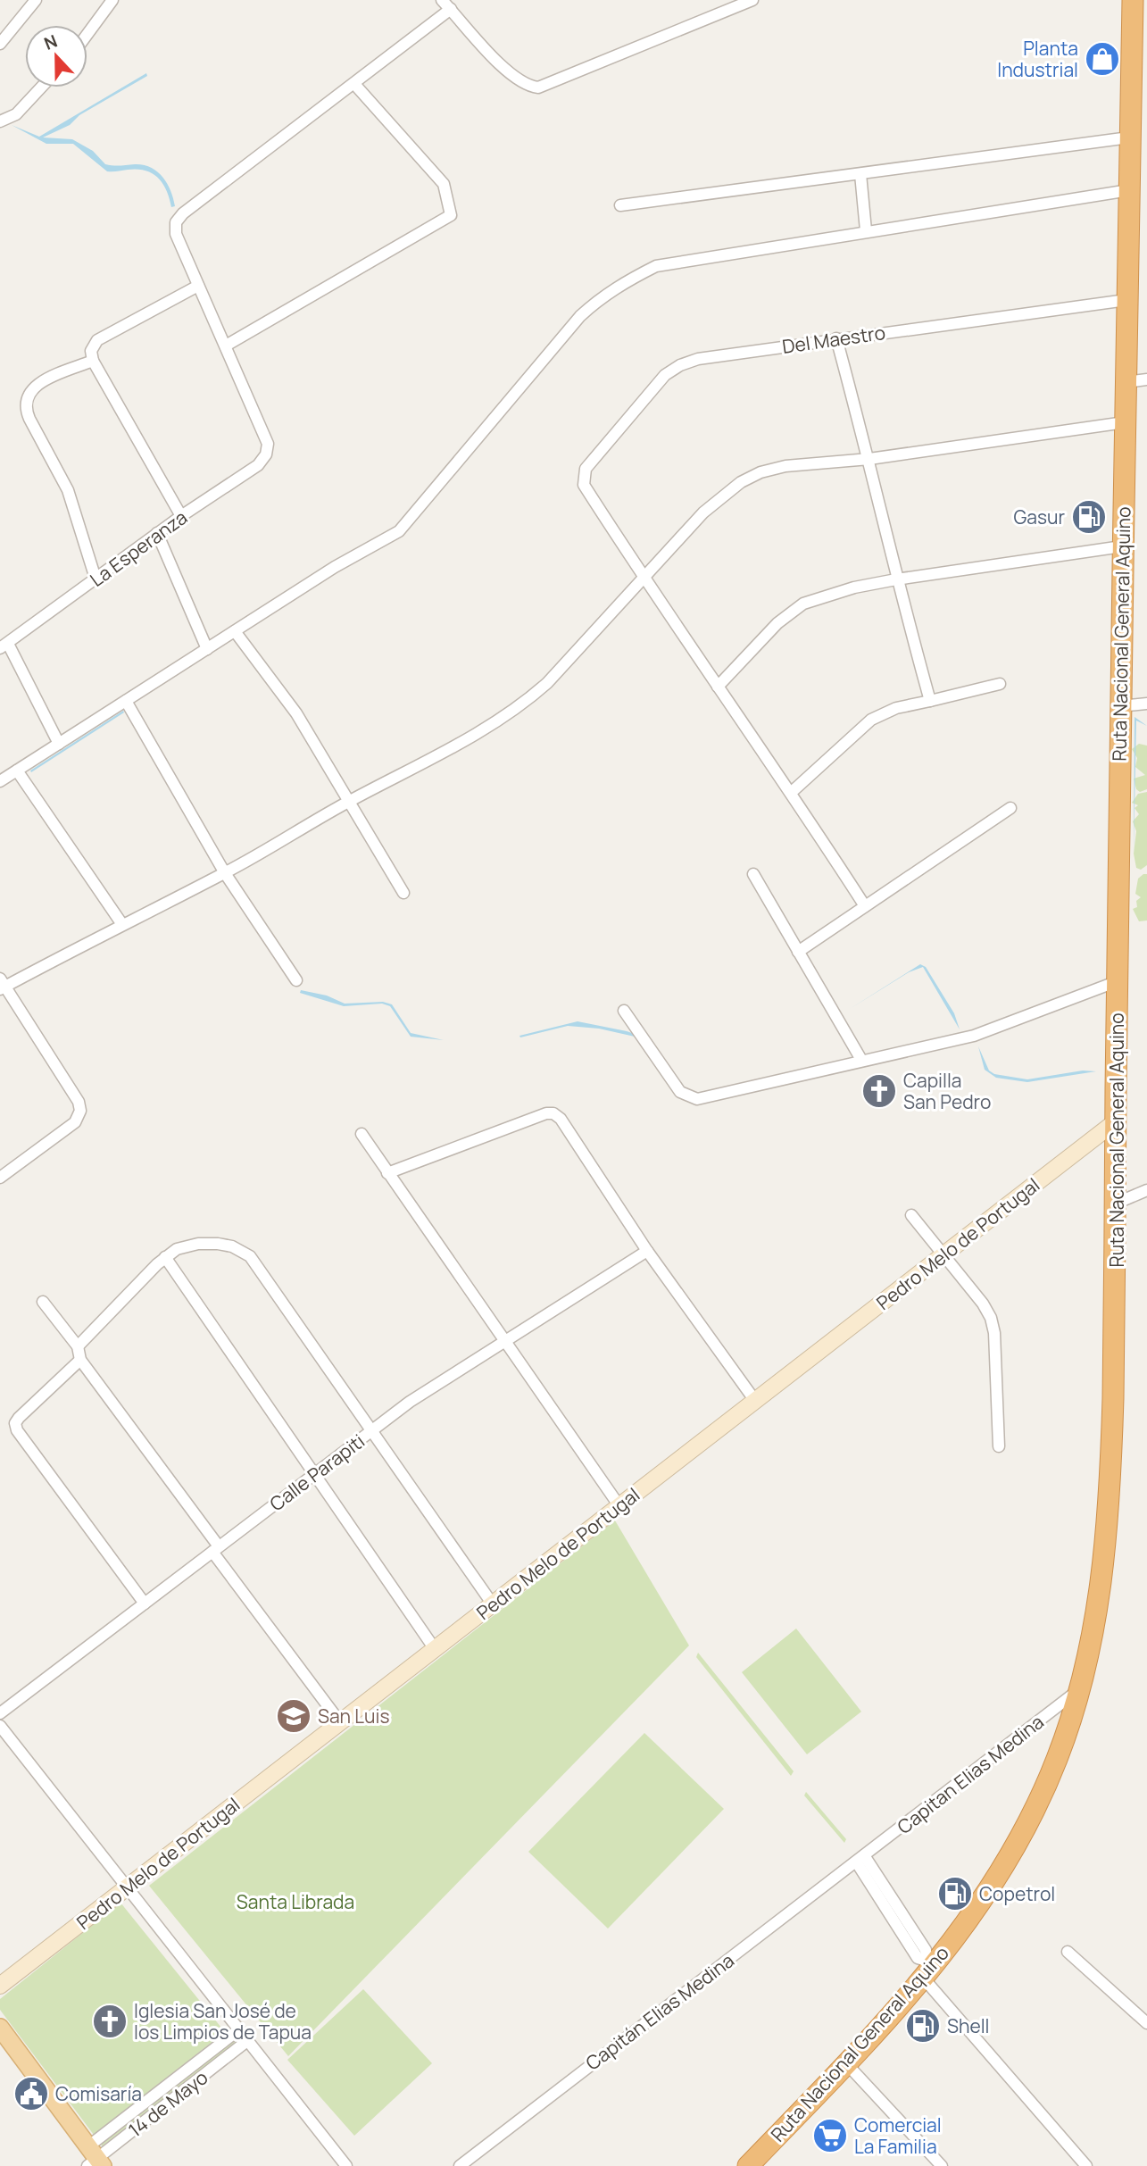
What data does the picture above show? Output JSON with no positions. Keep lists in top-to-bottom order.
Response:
{
  "streets": {
    "highway": ["Ruta Nacional General Aquino"],
    "street": [
      "Del Maestro",
      "La Esperanza",
      "Pedro Melo de Portugal",
      "Calle Parapiti",
      "Capitan Elias Medina",
      "Capitán Elias Medina",
      "14 de Mayo"
    ]
  },
  "crossings": [
    ["Del Maestro", "Ruta Nacional General Aquino"],
    ["Ruta Nacional General Aquino", "Pedro Melo de Portugal"],
    ["Ruta Nacional General Aquino", "Capitan Elias Medina"],
    ["Capitan Elias Medina", "Capitán Elias Medina"]
  ],
  "parks": ["Santa Librada"],
  "places": {
    "shop": ["Planta Industrial"],
    "fuel station": ["Gasur", "Copetrol", "Shell"],
    "church": ["Capilla San Pedro", "Iglesia San José de los Limpios de Tapua"],
    "school or university": ["San Luis"],
    "public building": ["Comisaría"],
    "supermarket": ["Comercial La Familia"]
  },
  "north": "top"
}
